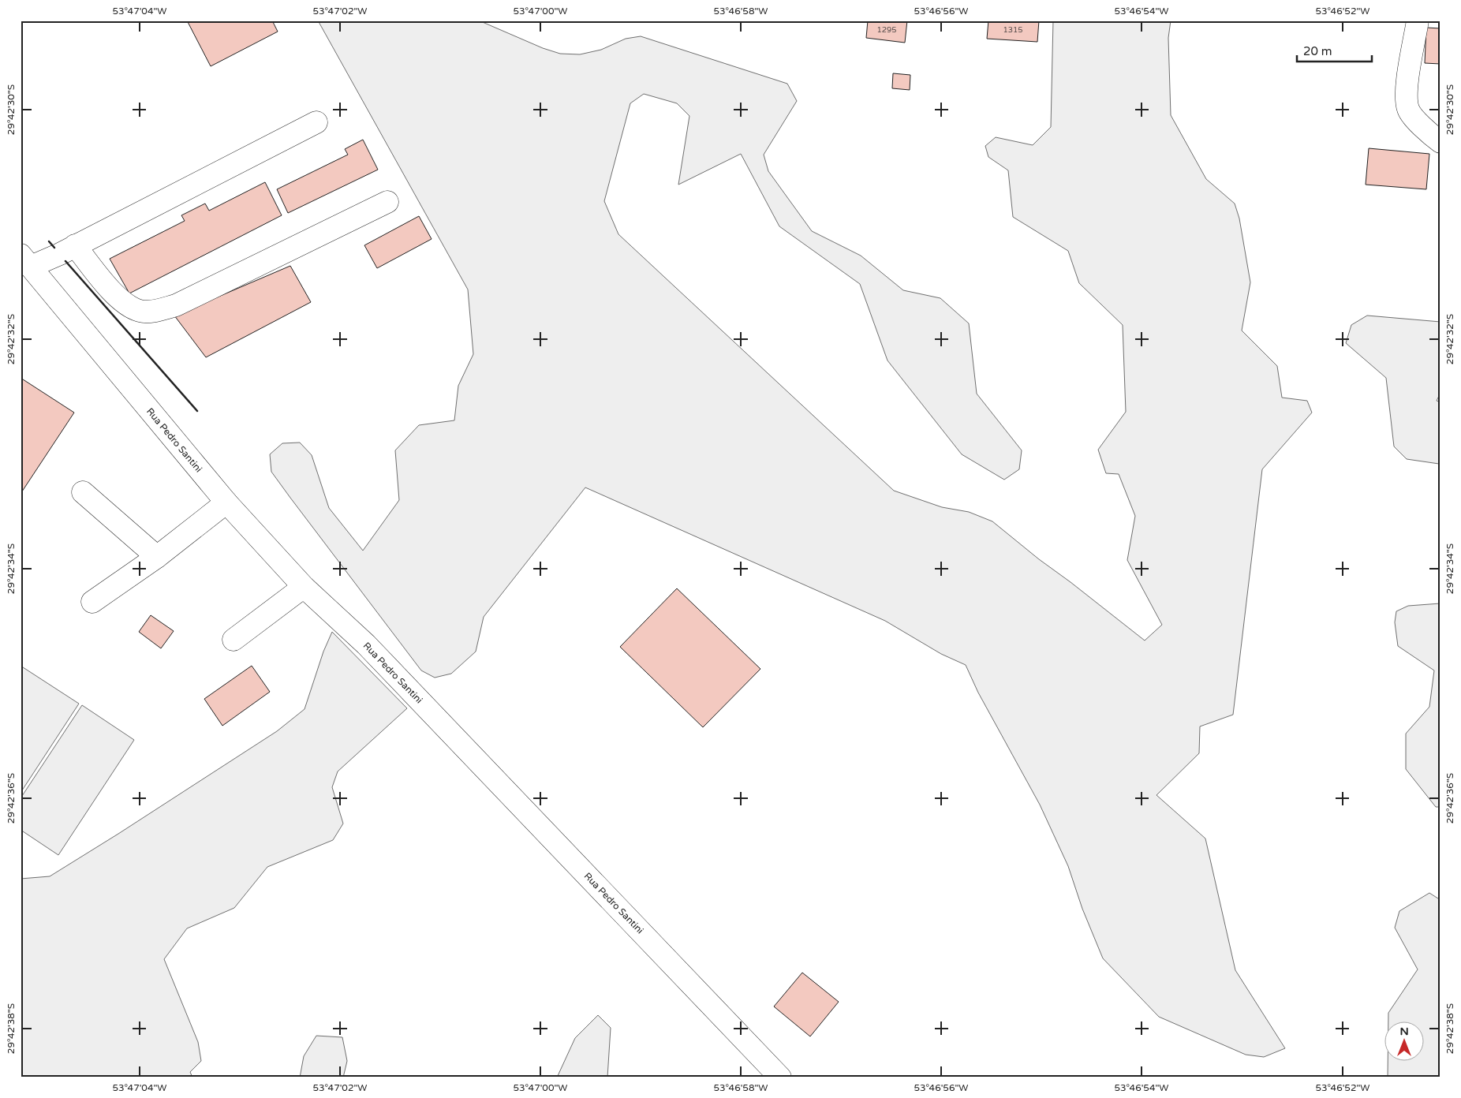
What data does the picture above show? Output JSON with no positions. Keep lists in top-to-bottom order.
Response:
{
  "streets": {
    "street": ["Rua Pedro Santini"]
  },
  "house_numbers": ["1295", "1315"],
  "scale_bar": "20 m",
  "north": "top",
  "coordinates": [
    "53°47'04\"W",
    "53°47'02\"W",
    "53°47'00\"W",
    "53°46'58\"W",
    "53°46'56\"W",
    "53°46'54\"W",
    "53°46'52\"W",
    "29°42'30\"S",
    "29°42'32\"S",
    "29°42'34\"S",
    "29°42'36\"S",
    "29°42'38\"S"
  ]
}
